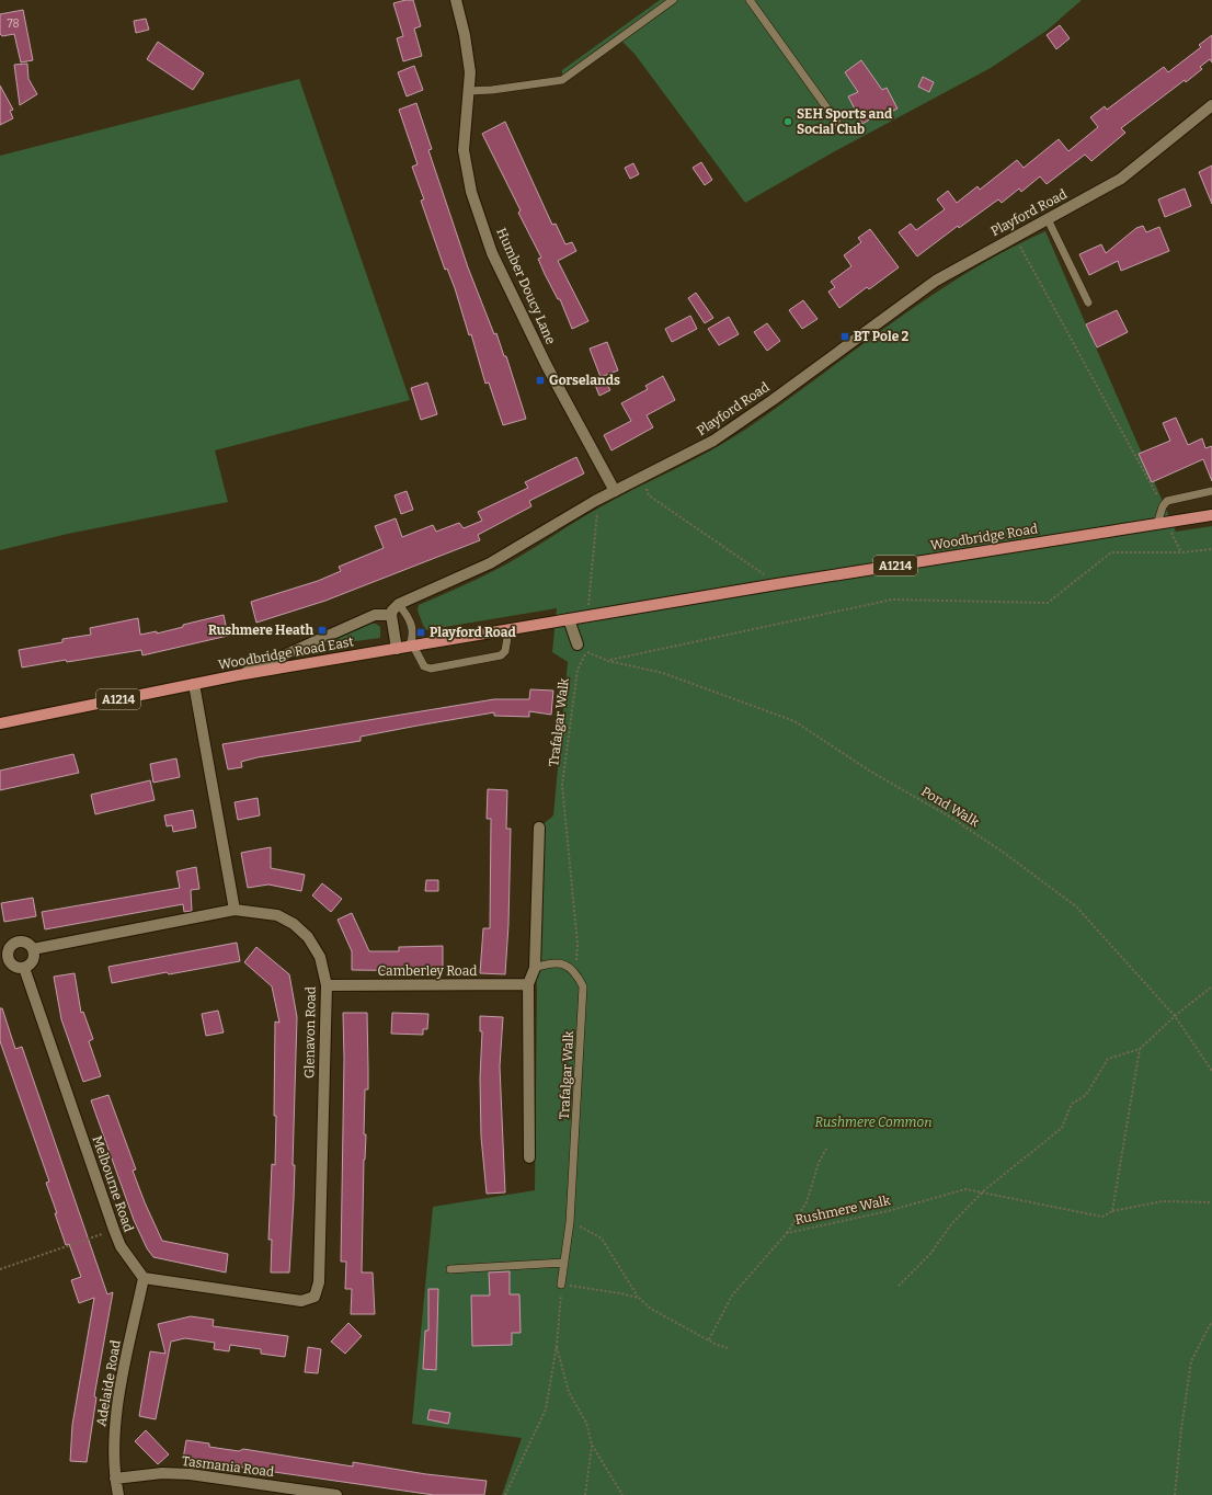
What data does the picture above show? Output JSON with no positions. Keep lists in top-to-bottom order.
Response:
{
  "streets": {
    "main road": ["Woodbridge Road", "A1214", "Woodbridge Road East"],
    "street": [
      "Playford Road",
      "Humber Doucy Lane",
      "Camberley Road",
      "Glenavon Road",
      "Melbourne Road",
      "Adelaide Road",
      "Tasmania Road"
    ],
    "lane": ["Trafalgar Walk"],
    "path": ["Pond Walk", "Rushmere Walk"]
  },
  "crossings": [
    ["Playford Road", "Humber Doucy Lane"],
    ["Woodbridge Road", "Woodbridge Road East"],
    ["Camberley Road", "Glenavon Road"],
    ["Glenavon Road", "Melbourne Road"],
    ["Glenavon Road", "Adelaide Road"],
    ["Melbourne Road", "Adelaide Road"],
    ["Adelaide Road", "Tasmania Road"]
  ],
  "parks": ["Rushmere Common"],
  "places": {
    "other": ["SEH Sports and Social Club"],
    "transit": [
      "BT Pole 2",
      "Gorselands",
      "Rushmere Heath",
      "Playford Road"
    ]
  },
  "house_numbers": ["78"]
}
